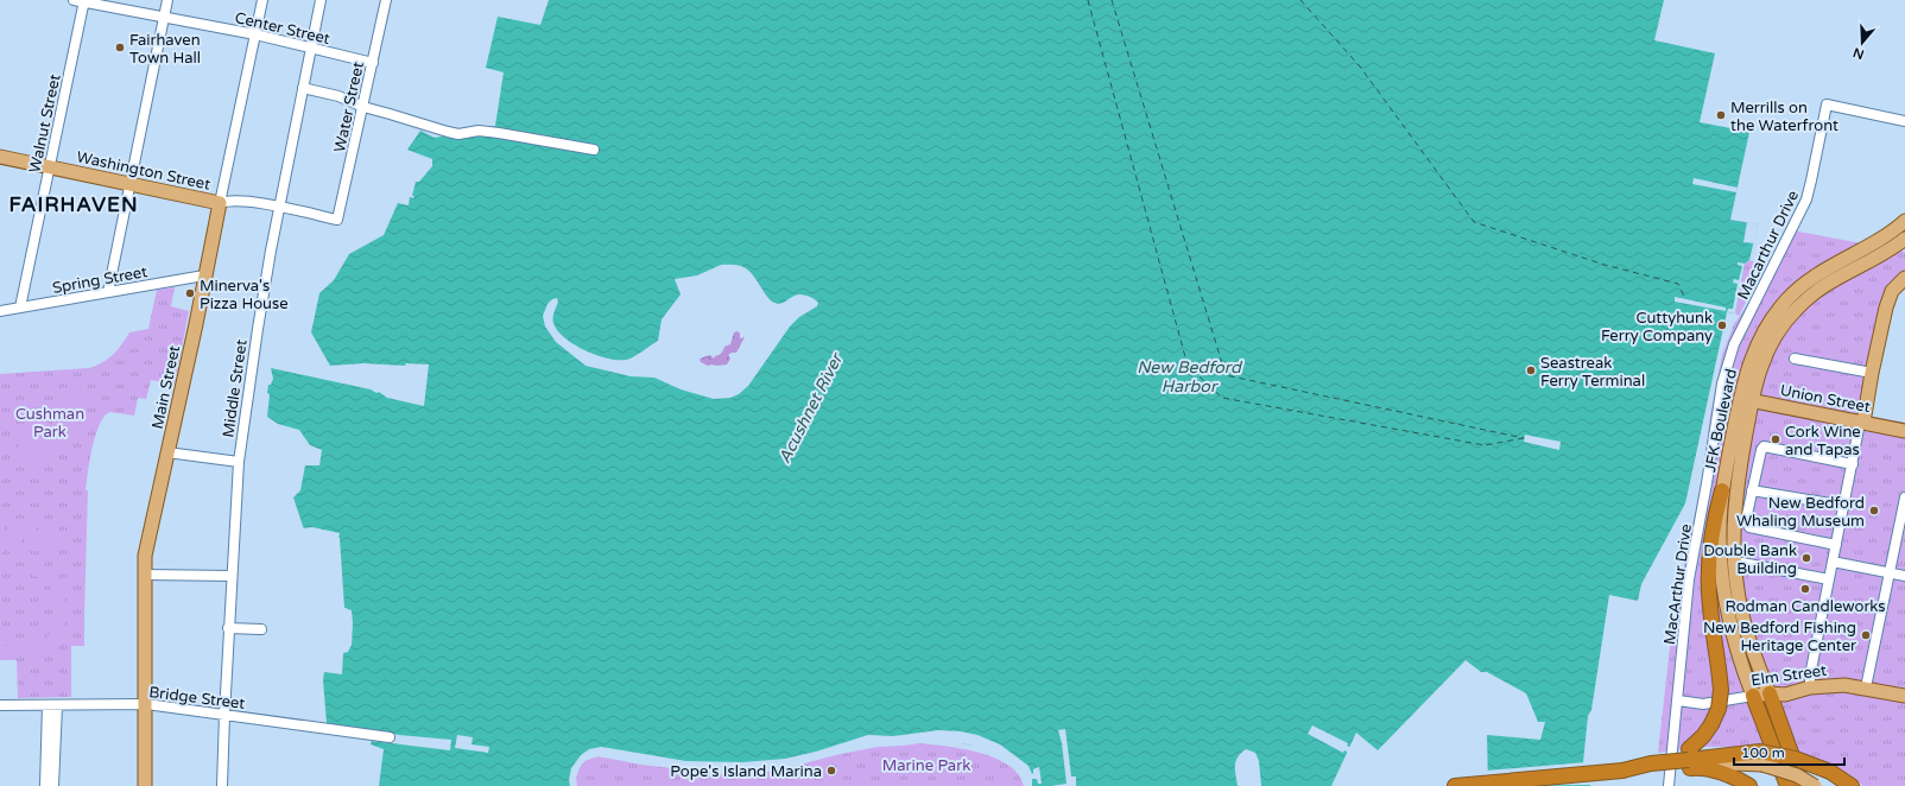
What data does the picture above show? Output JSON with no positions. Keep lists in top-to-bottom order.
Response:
{
  "streets": {
    "main road": [
      "Washington Street",
      "Main Street",
      "Union Street",
      "JFK Boulevard",
      "Elm Street"
    ],
    "street": [
      "Center Street",
      "Water Street",
      "Walnut Street",
      "Macarthur Drive",
      "Spring Street",
      "Middle Street",
      "MacArthur Drive",
      "Bridge Street"
    ]
  },
  "crossings": [
    ["Center Street", "Water Street"],
    ["Center Street", "Walnut Street"],
    ["Center Street", "Main Street"],
    ["Center Street", "Middle Street"],
    ["Water Street", "Washington Street"],
    ["Walnut Street", "Washington Street"],
    ["Walnut Street", "Spring Street"],
    ["Washington Street", "Main Street"],
    ["Washington Street", "Middle Street"],
    ["Macarthur Drive", "MacArthur Drive"],
    ["Spring Street", "Main Street"],
    ["Main Street", "Bridge Street"],
    ["Middle Street", "Bridge Street"],
    ["Union Street", "JFK Boulevard"],
    ["JFK Boulevard", "Elm Street"],
    ["MacArthur Drive", "Elm Street"]
  ],
  "districts": ["FAIRHAVEN"],
  "water": ["New Bedford Harbor", "Acushnet River"],
  "parks": ["Cushman Park", "Marine Park"],
  "places": [
    "Fairhaven Town Hall",
    "Merrills on the Waterfront",
    "Minerva's Pizza House",
    "Cuttyhunk Ferry Company",
    "Seastreak Ferry Terminal",
    "Cork Wine and Tapas",
    "New Bedford Whaling Museum",
    "Double Bank Building",
    "Rodman Candleworks",
    "New Bedford Fishing Heritage Center",
    "Pope's Island Marina"
  ],
  "scale_bar": "100 m",
  "north": "bottom"
}
